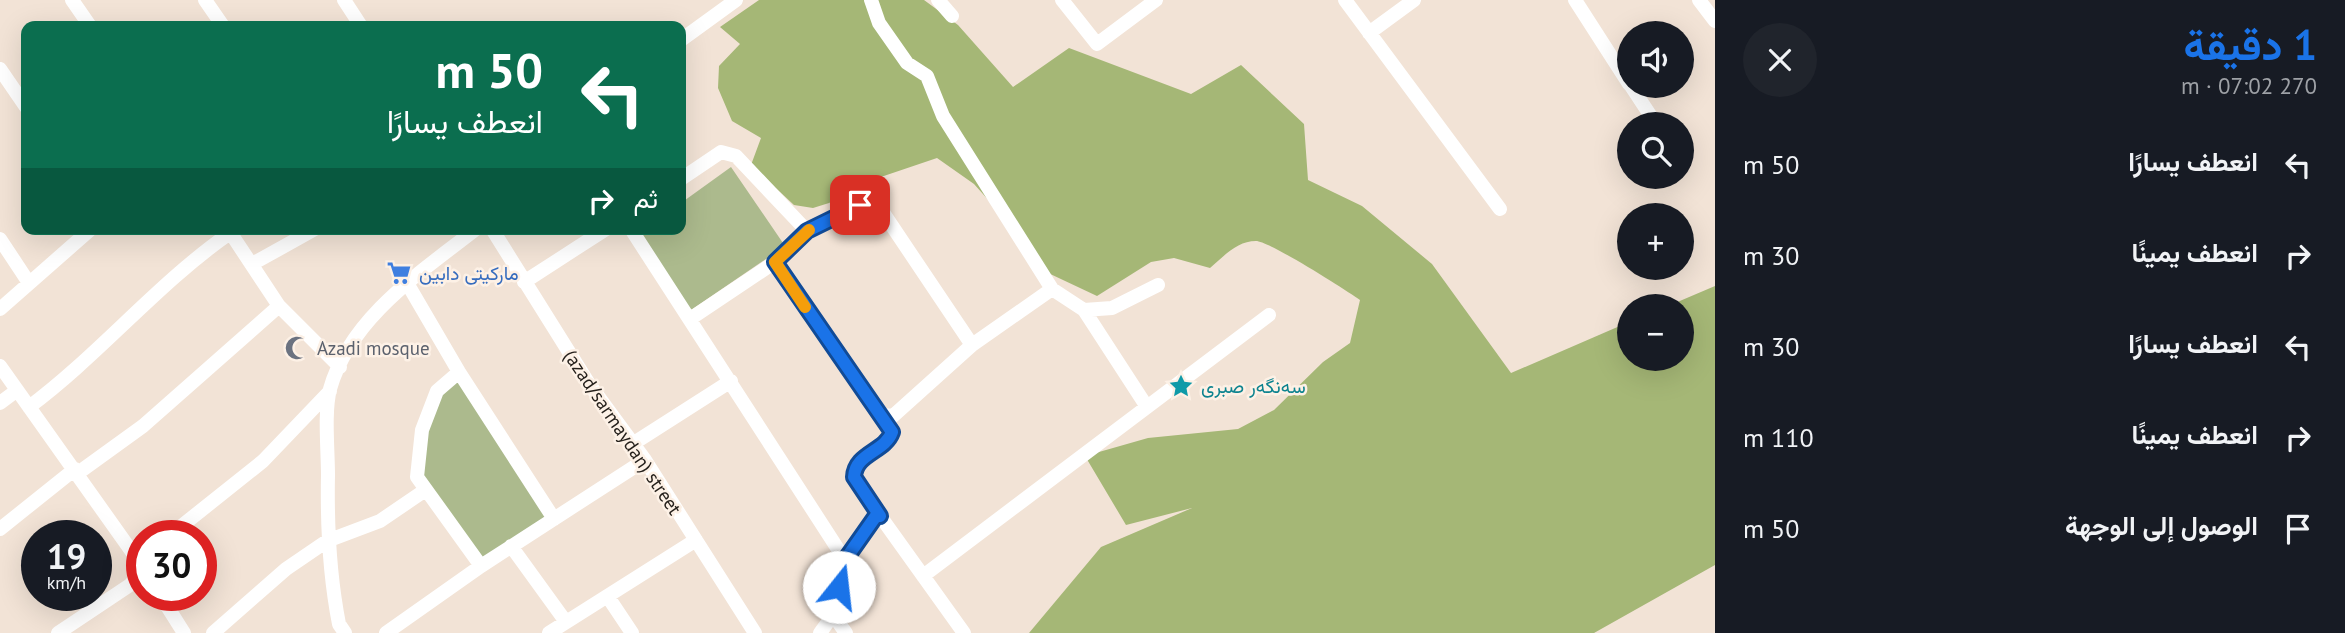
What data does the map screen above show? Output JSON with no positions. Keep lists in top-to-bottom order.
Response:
{
  "streets": {
    "street": ["(azad/sarmaydan) street"]
  },
  "places": {
    "supermarket": ["ماركيتى دابين"],
    "mosque": ["Azadi mosque"],
    "place": ["سەنگەر صبری"]
  },
  "page": {
    "heading": ["1 دقيقة", "270 m · 07:02"],
    "map_buttons": ["+", "−"],
    "turn": ["50 m", "انعطف يسارًا"],
    "list": [
      {
        "name": "انعطف يسارًا",
        "value": "50 m"
      },
      {
        "name": "انعطف يمينًا",
        "value": "30 m"
      },
      {
        "name": "انعطف يسارًا",
        "value": "30 m"
      },
      {
        "name": "انعطف يمينًا",
        "value": "110 m"
      },
      {
        "name": "الوصول إلى الوجهة",
        "value": "50 m"
      }
    ],
    "then": "ثم",
    "speed": "19 km/h",
    "limit": "30"
  }
}
